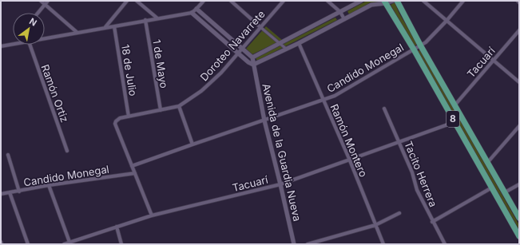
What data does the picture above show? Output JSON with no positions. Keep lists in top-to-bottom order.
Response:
{
  "streets": {
    "main road": ["8"],
    "street": [
      "Doroteo Navarrete",
      "Tacuarí",
      "1 de Mayo",
      "Candido Monegal",
      "18 de Julio",
      "Ramón Ortiz",
      "Ramón Montero",
      "Avenida de la Guardia Nueva",
      "Tacito Herrera"
    ]
  },
  "crossings": [
    ["Doroteo Navarrete", "1 de Mayo"],
    ["Doroteo Navarrete", "Candido Monegal"],
    ["Doroteo Navarrete", "18 de Julio"],
    ["Tacuarí", "8"],
    ["Tacuarí", "Ramón Montero"],
    ["Tacuarí", "Avenida de la Guardia Nueva"],
    ["Tacuarí", "Tacito Herrera"],
    ["Candido Monegal", "8"],
    ["Candido Monegal", "Ramón Montero"],
    ["Candido Monegal", "Avenida de la Guardia Nueva"]
  ],
  "north": "top right"
}
